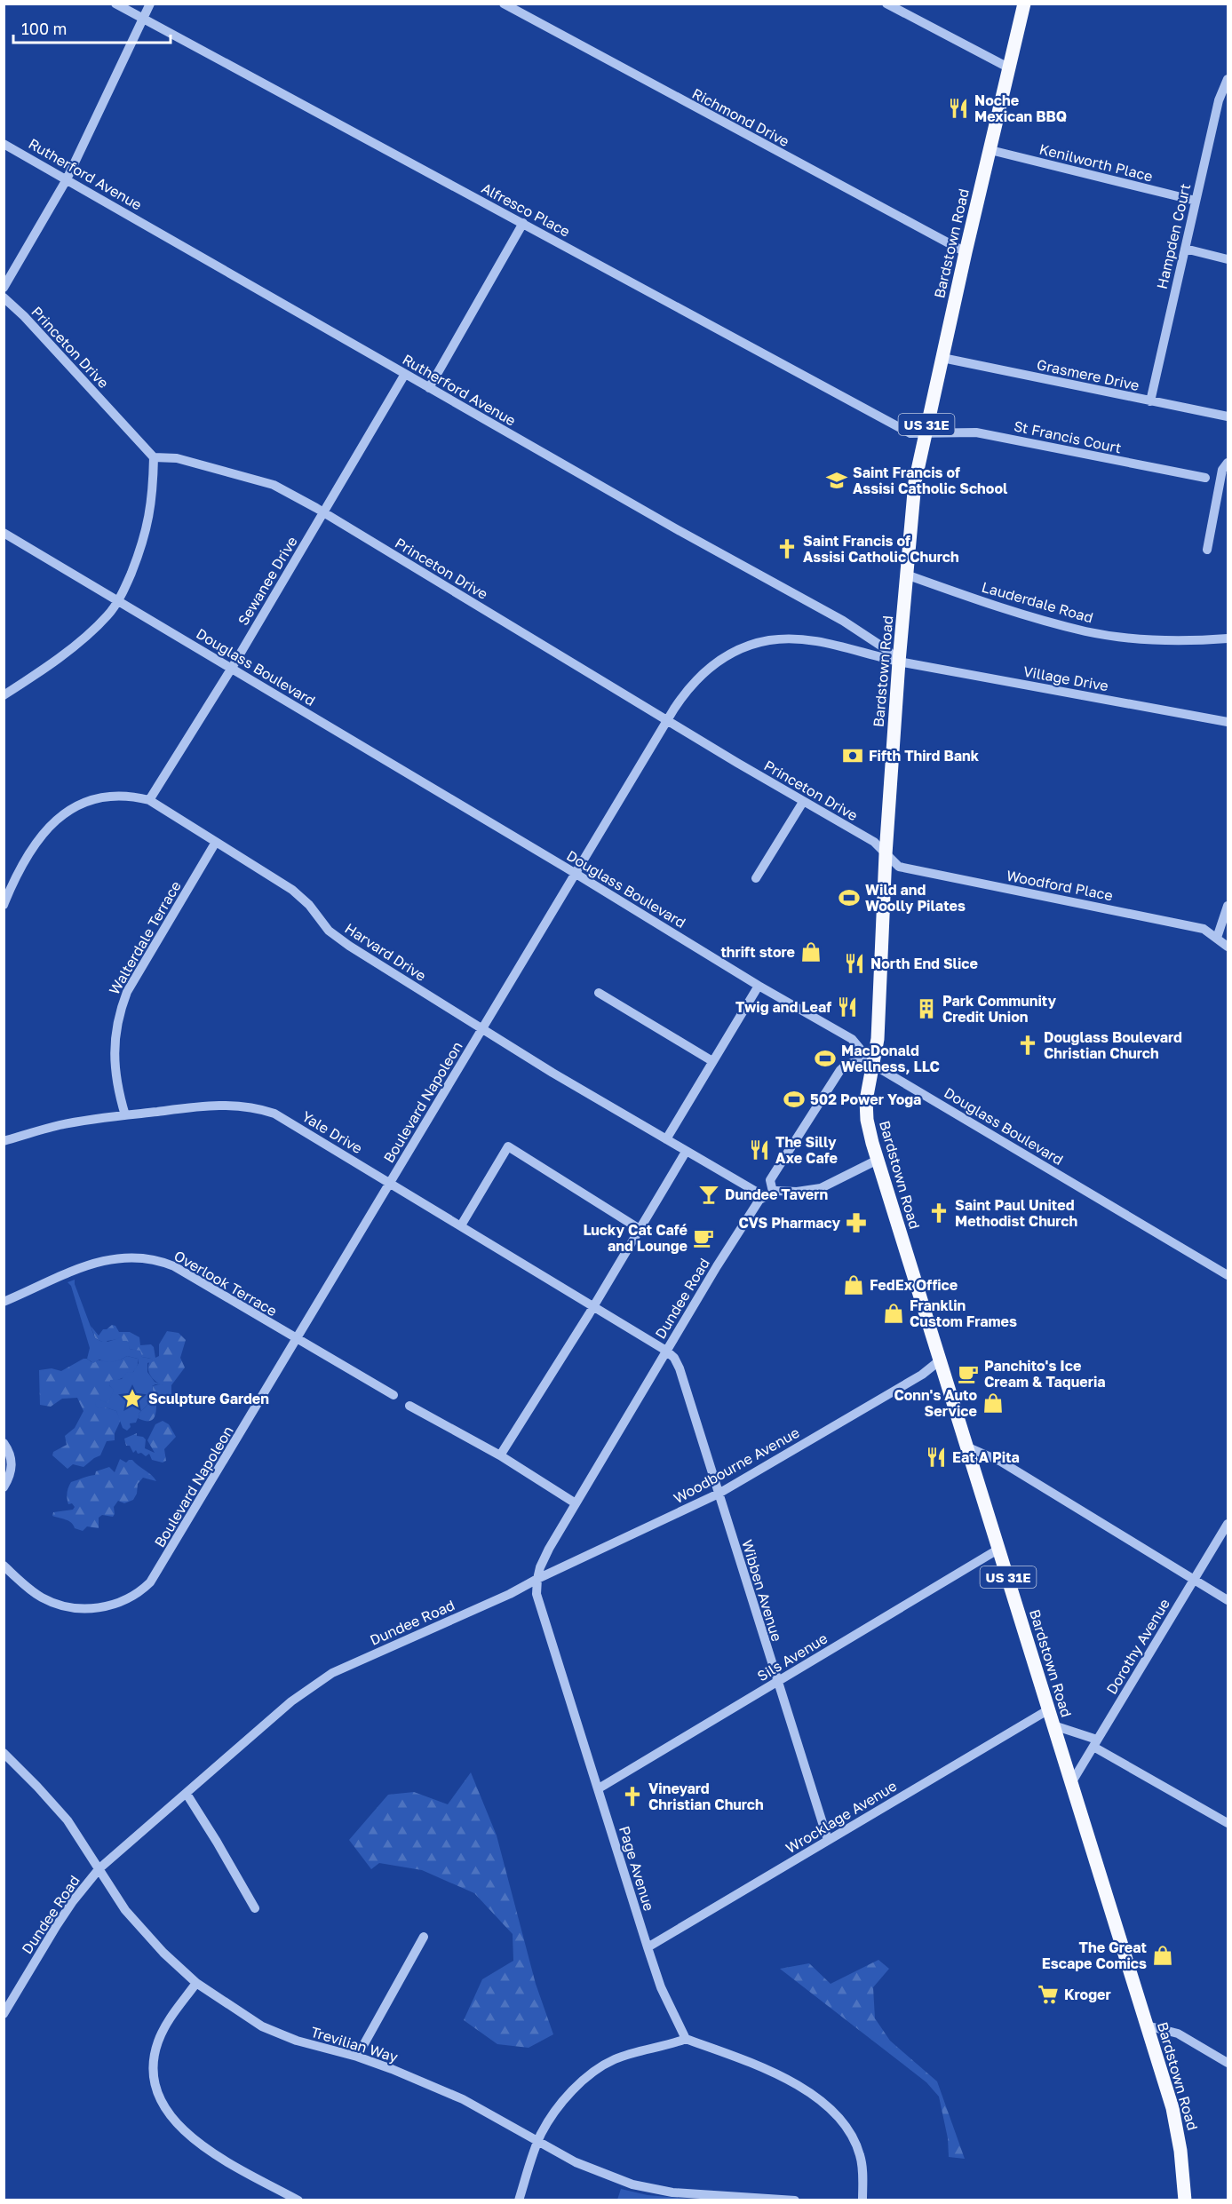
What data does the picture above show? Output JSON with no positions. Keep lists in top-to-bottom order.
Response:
{
  "streets": {
    "main road": ["Bardstown Road", "US 31E"],
    "street": [
      "Richmond Drive",
      "Kenilworth Place",
      "Rutherford Avenue",
      "Alfresco Place",
      "Hampden Court",
      "Princeton Drive",
      "Grasmere Drive",
      "St Francis Court",
      "Sewanee Drive",
      "Lauderdale Road",
      "Douglass Boulevard",
      "Village Drive",
      "Woodford Place",
      "Walterdale Terrace",
      "Harvard Drive",
      "Boulevard Napoleon",
      "Yale Drive",
      "Overlook Terrace",
      "Dundee Road",
      "Woodbourne Avenue",
      "Wibben Avenue",
      "Dorothy Avenue",
      "Sils Avenue",
      "Wrocklage Avenue",
      "Page Avenue",
      "Trevilian Way"
    ]
  },
  "crossings": [
    ["Richmond Drive", "Bardstown Road"],
    ["Kenilworth Place", "Hampden Court"],
    ["Kenilworth Place", "Bardstown Road"],
    ["Rutherford Avenue", "Bardstown Road"],
    ["Rutherford Avenue", "Sewanee Drive"],
    ["Rutherford Avenue", "Village Drive"],
    ["Rutherford Avenue", "Boulevard Napoleon"],
    ["Alfresco Place", "Bardstown Road"],
    ["Alfresco Place", "St Francis Court"],
    ["Hampden Court", "Grasmere Drive"],
    ["Bardstown Road", "Princeton Drive"],
    ["Bardstown Road", "Grasmere Drive"],
    ["Bardstown Road", "St Francis Court"],
    ["Bardstown Road", "Lauderdale Road"],
    ["Bardstown Road", "Douglass Boulevard"],
    ["Bardstown Road", "Village Drive"],
    ["Bardstown Road", "Woodford Place"],
    ["Bardstown Road", "Boulevard Napoleon"],
    ["Bardstown Road", "Dundee Road"],
    ["Bardstown Road", "Woodbourne Avenue"],
    ["Bardstown Road", "Dorothy Avenue"],
    ["Bardstown Road", "Sils Avenue"],
    ["Bardstown Road", "Wrocklage Avenue"],
    ["Princeton Drive", "Sewanee Drive"],
    ["Princeton Drive", "Woodford Place"],
    ["Princeton Drive", "Boulevard Napoleon"],
    ["Sewanee Drive", "Douglass Boulevard"],
    ["Sewanee Drive", "Harvard Drive"],
    ["Douglass Boulevard", "Boulevard Napoleon"],
    ["Douglass Boulevard", "Dundee Road"],
    ["Village Drive", "Boulevard Napoleon"],
    ["Walterdale Terrace", "Harvard Drive"],
    ["Walterdale Terrace", "Yale Drive"],
    ["Harvard Drive", "Boulevard Napoleon"],
    ["Harvard Drive", "Dundee Road"],
    ["Boulevard Napoleon", "Yale Drive"],
    ["Boulevard Napoleon", "Overlook Terrace"],
    ["Yale Drive", "Dundee Road"],
    ["Yale Drive", "Wibben Avenue"],
    ["Dundee Road", "Woodbourne Avenue"],
    ["Dundee Road", "Wibben Avenue"],
    ["Dundee Road", "Page Avenue"],
    ["Dundee Road", "Trevilian Way"],
    ["Woodbourne Avenue", "Wibben Avenue"],
    ["Woodbourne Avenue", "Page Avenue"],
    ["Wibben Avenue", "Sils Avenue"],
    ["Wibben Avenue", "Wrocklage Avenue"],
    ["Sils Avenue", "Page Avenue"],
    ["Wrocklage Avenue", "Page Avenue"]
  ],
  "places": {
    "restaurant": [
      "Noche Mexican BBQ",
      "North End Slice",
      "Twig and Leaf",
      "The Silly Axe Cafe",
      "Eat A Pita"
    ],
    "school or university": ["Saint Francis of Assisi Catholic School"],
    "church": [
      "Saint Francis of Assisi Catholic Church",
      "Douglass Boulevard Christian Church",
      "Saint Paul United Methodist Church",
      "Vineyard Christian Church"
    ],
    "bank": ["Fifth Third Bank"],
    "sports": ["Wild and Woolly Pilates", "MacDonald Wellness, LLC", "502 Power Yoga"],
    "shop": [
      "thrift store",
      "FedEx Office",
      "Franklin Custom Frames",
      "Conn's Auto Service",
      "The Great Escape Comics"
    ],
    "building": ["Park Community Credit Union"],
    "bar": ["Dundee Tavern"],
    "pharmacy": ["CVS Pharmacy"],
    "cafe": ["Lucky Cat Café and Lounge", "Panchito's Ice Cream & Taqueria"],
    "place": ["Sculpture Garden"],
    "supermarket": ["Kroger"]
  },
  "scale_bar": "100 m"
}
